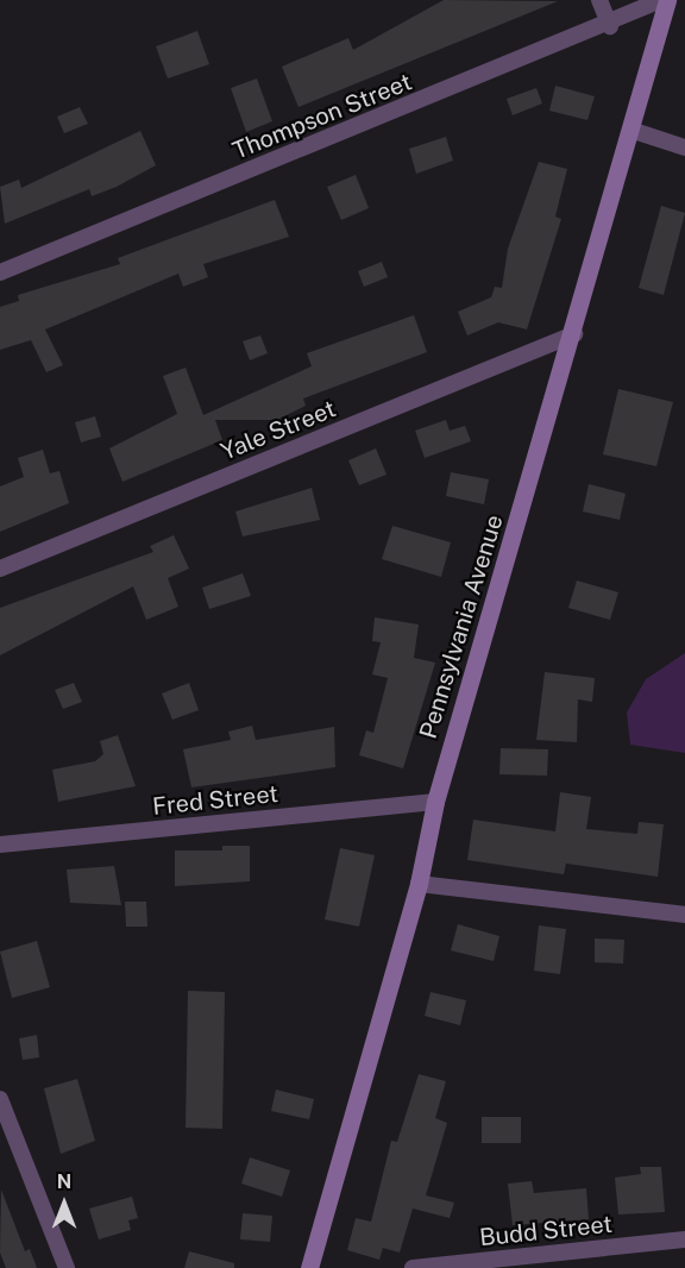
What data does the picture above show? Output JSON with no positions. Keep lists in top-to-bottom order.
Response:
{
  "streets": {
    "main road": ["Pennsylvania Avenue"],
    "street": [
      "Thompson Street",
      "Yale Street",
      "Fred Street",
      "Budd Street"
    ]
  },
  "crossings": [
    ["Yale Street", "Pennsylvania Avenue"],
    ["Pennsylvania Avenue", "Fred Street"]
  ],
  "north": "top"
}
